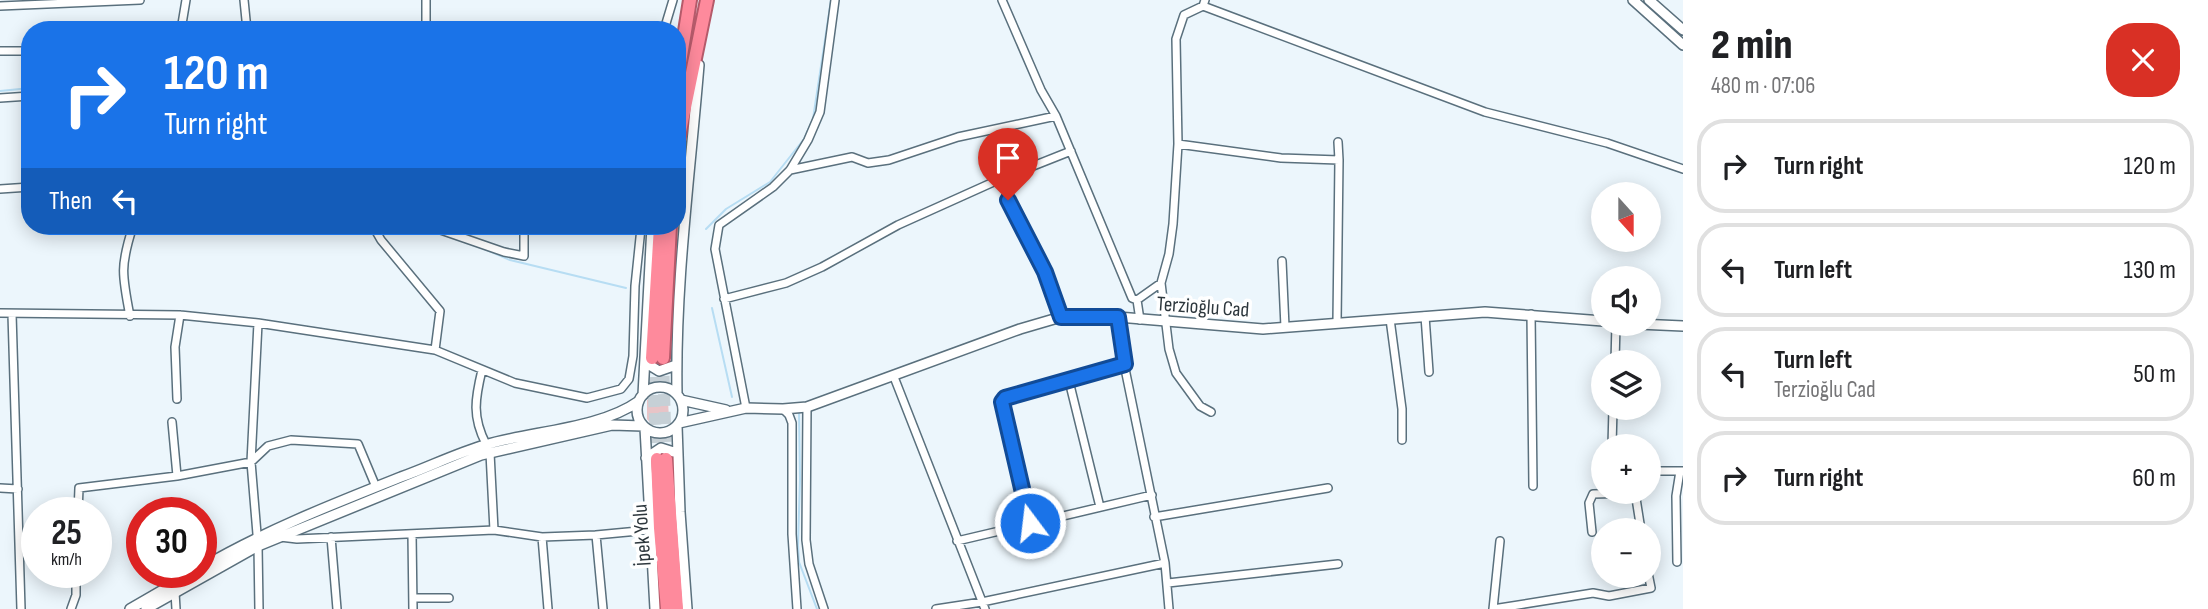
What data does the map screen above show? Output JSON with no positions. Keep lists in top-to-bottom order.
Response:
{
  "streets": {
    "highway": ["İpek Yolu"],
    "street": ["Terzioğlu Cad"]
  },
  "north": "bottom",
  "page": {
    "heading": ["2 min", "480 m · 07:06"],
    "turn": ["120 m", "Turn right"],
    "list": [
      {
        "name": "Turn right",
        "value": "120 m"
      },
      {
        "name": "Turn left",
        "value": "130 m"
      },
      {
        "name": "Turn left",
        "note": "Terzioğlu Cad",
        "value": "50 m"
      },
      {
        "name": "Turn right",
        "value": "60 m"
      }
    ],
    "then": "Then",
    "map_buttons": ["+", "−"],
    "speed": "25 km/h",
    "limit": "30"
  }
}
